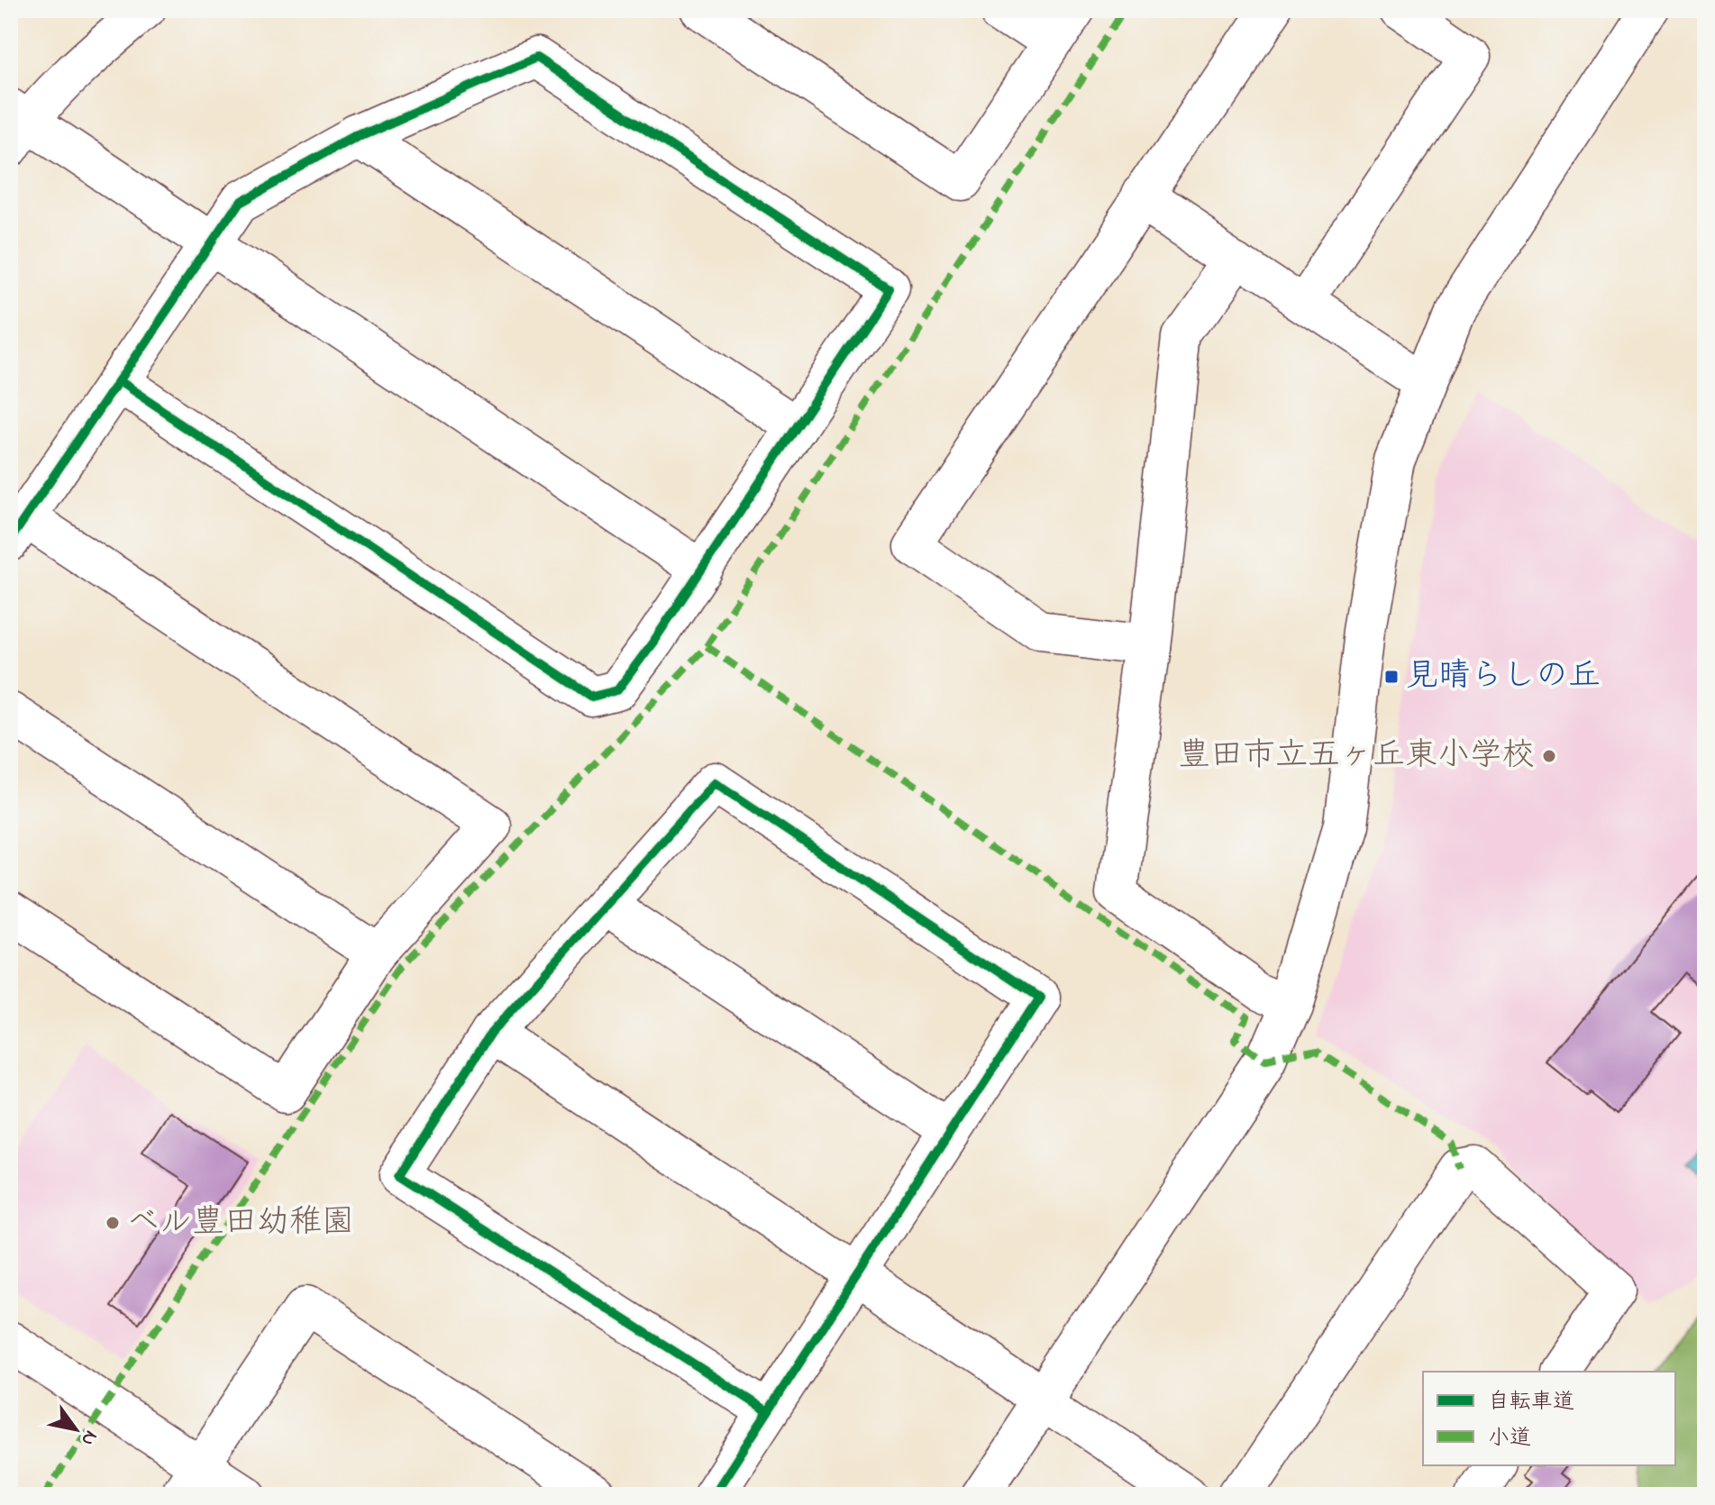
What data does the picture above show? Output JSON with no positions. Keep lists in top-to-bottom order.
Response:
{
  "places": {
    "transit": ["見晴らしの丘"],
    "other": ["豊田市立五ヶ丘東小学校", "ベル豊田幼稚園"]
  },
  "legend": ["自転車道", "小道"],
  "north": "bottom right"
}
